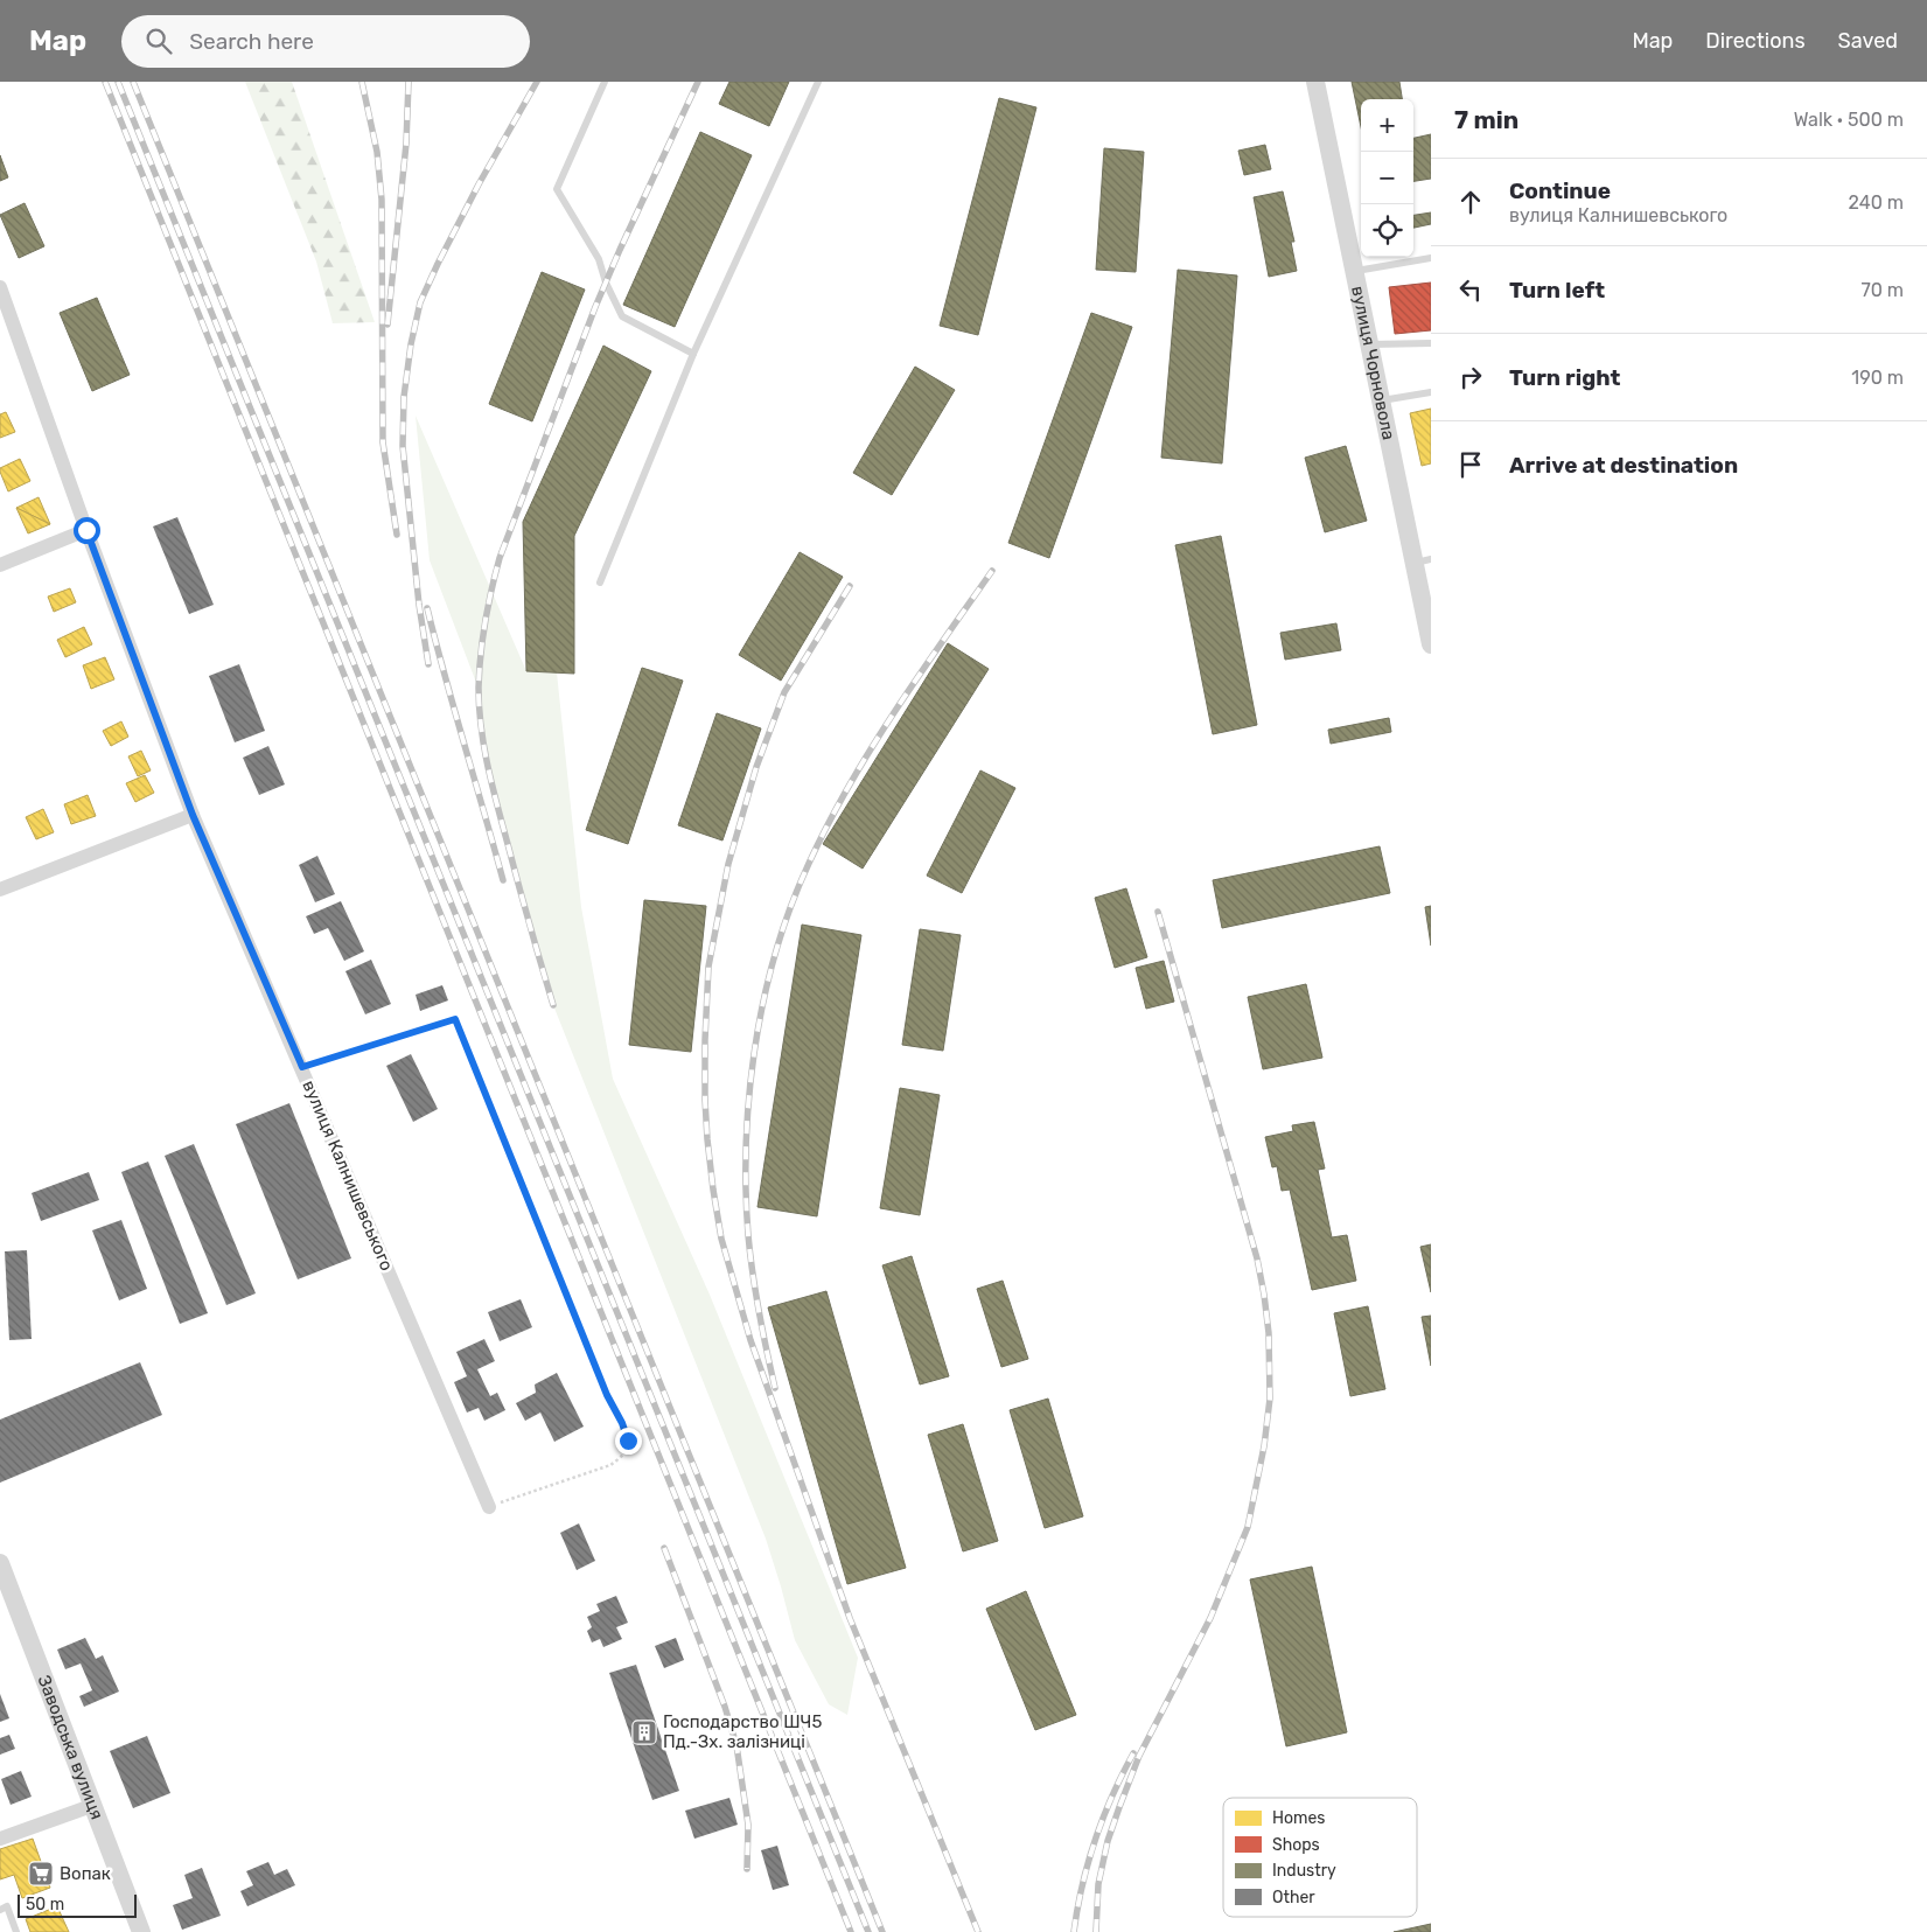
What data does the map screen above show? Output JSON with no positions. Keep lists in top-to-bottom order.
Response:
{
  "streets": {
    "street": ["вулиця Чорновола", "вулиця Калнишевського", "Заводська вулиця"]
  },
  "places": {
    "building": ["Господарство ШЧ5 Пд.-Зх. залізниці"],
    "supermarket": ["Вопак"]
  },
  "legend": [
    "Homes",
    "Shops",
    "Industry",
    "Other"
  ],
  "scale_bar": "50 m",
  "page": {
    "header": "Map",
    "search": "Search here",
    "nav": ["Map", "Directions", "Saved"],
    "heading": ["7 min", "Walk · 500 m"],
    "map_buttons": ["+", "−"],
    "list": [
      ["Continue", "вулиця Калнишевського", "240 m"],
      ["Turn left", "70 m"],
      ["Turn right", "190 m"],
      "Arrive at destination"
    ],
    "scale": "50 m"
  }
}
